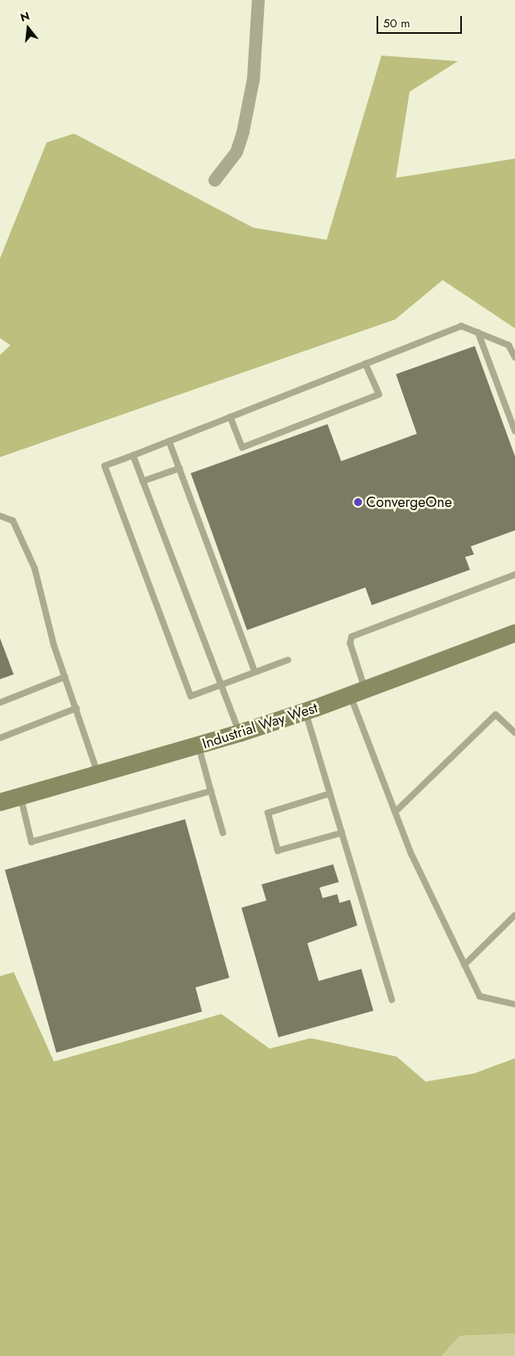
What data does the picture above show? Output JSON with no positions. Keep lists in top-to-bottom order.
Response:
{
  "streets": {
    "street": ["Industrial Way West"]
  },
  "places": ["ConvergeOne"],
  "scale_bar": "50 m",
  "north": "top"
}
